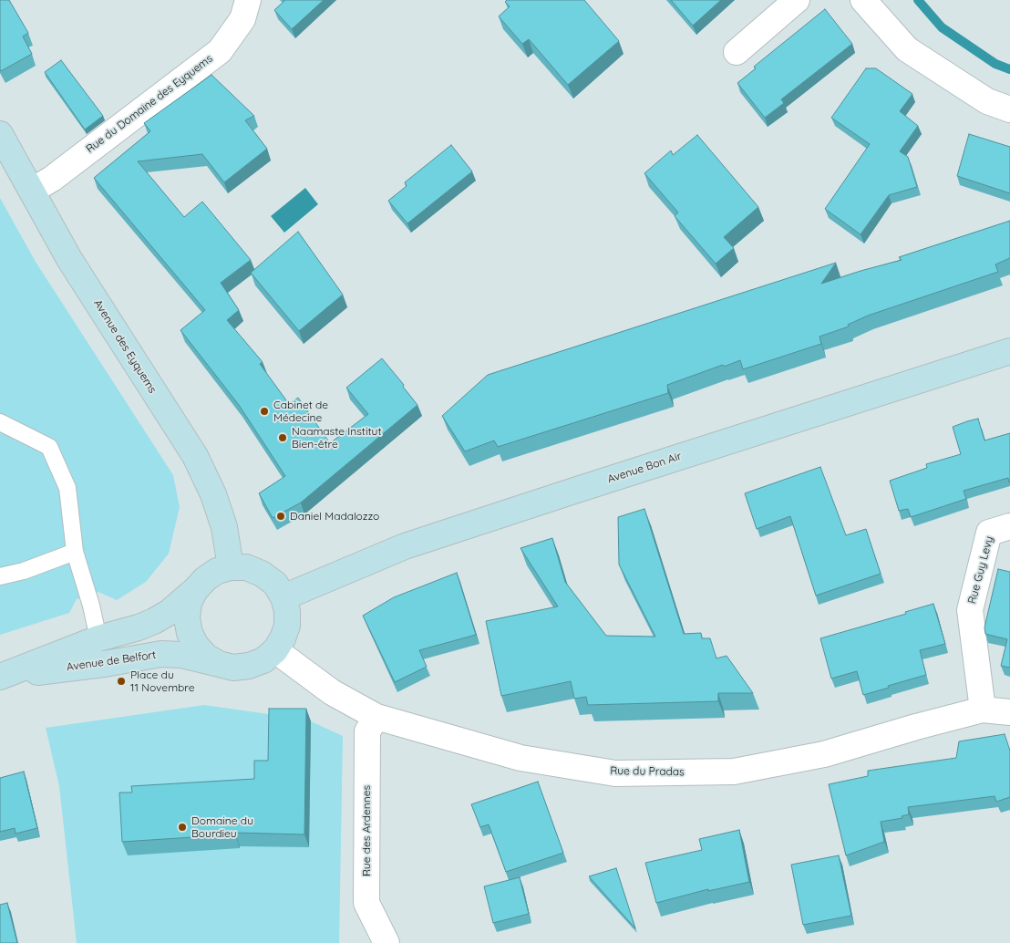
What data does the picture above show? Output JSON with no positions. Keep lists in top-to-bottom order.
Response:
{
  "streets": {
    "main road": ["Avenue des Eyquems", "Avenue Bon Air", "Avenue de Belfort"],
    "street": [
      "Rue du Domaine des Eyquems",
      "Rue Guy Levy",
      "Rue du Pradas",
      "Rue des Ardennes"
    ]
  },
  "crossings": [
    ["Rue du Domaine des Eyquems", "Avenue des Eyquems"],
    ["Avenue des Eyquems", "Avenue Bon Air"],
    ["Avenue des Eyquems", "Avenue de Belfort"],
    ["Avenue des Eyquems", "Rue du Pradas"],
    ["Avenue Bon Air", "Avenue de Belfort"],
    ["Avenue Bon Air", "Rue du Pradas"],
    ["Rue Guy Levy", "Rue du Pradas"],
    ["Avenue de Belfort", "Rue du Pradas"],
    ["Rue du Pradas", "Rue des Ardennes"]
  ],
  "places": [
    "Cabinet de Médecine",
    "Naamaste Institut Bien-être",
    "Daniel Madalozzo",
    "Place du 11 Novembre",
    "Domaine du Bourdieu"
  ]
}
